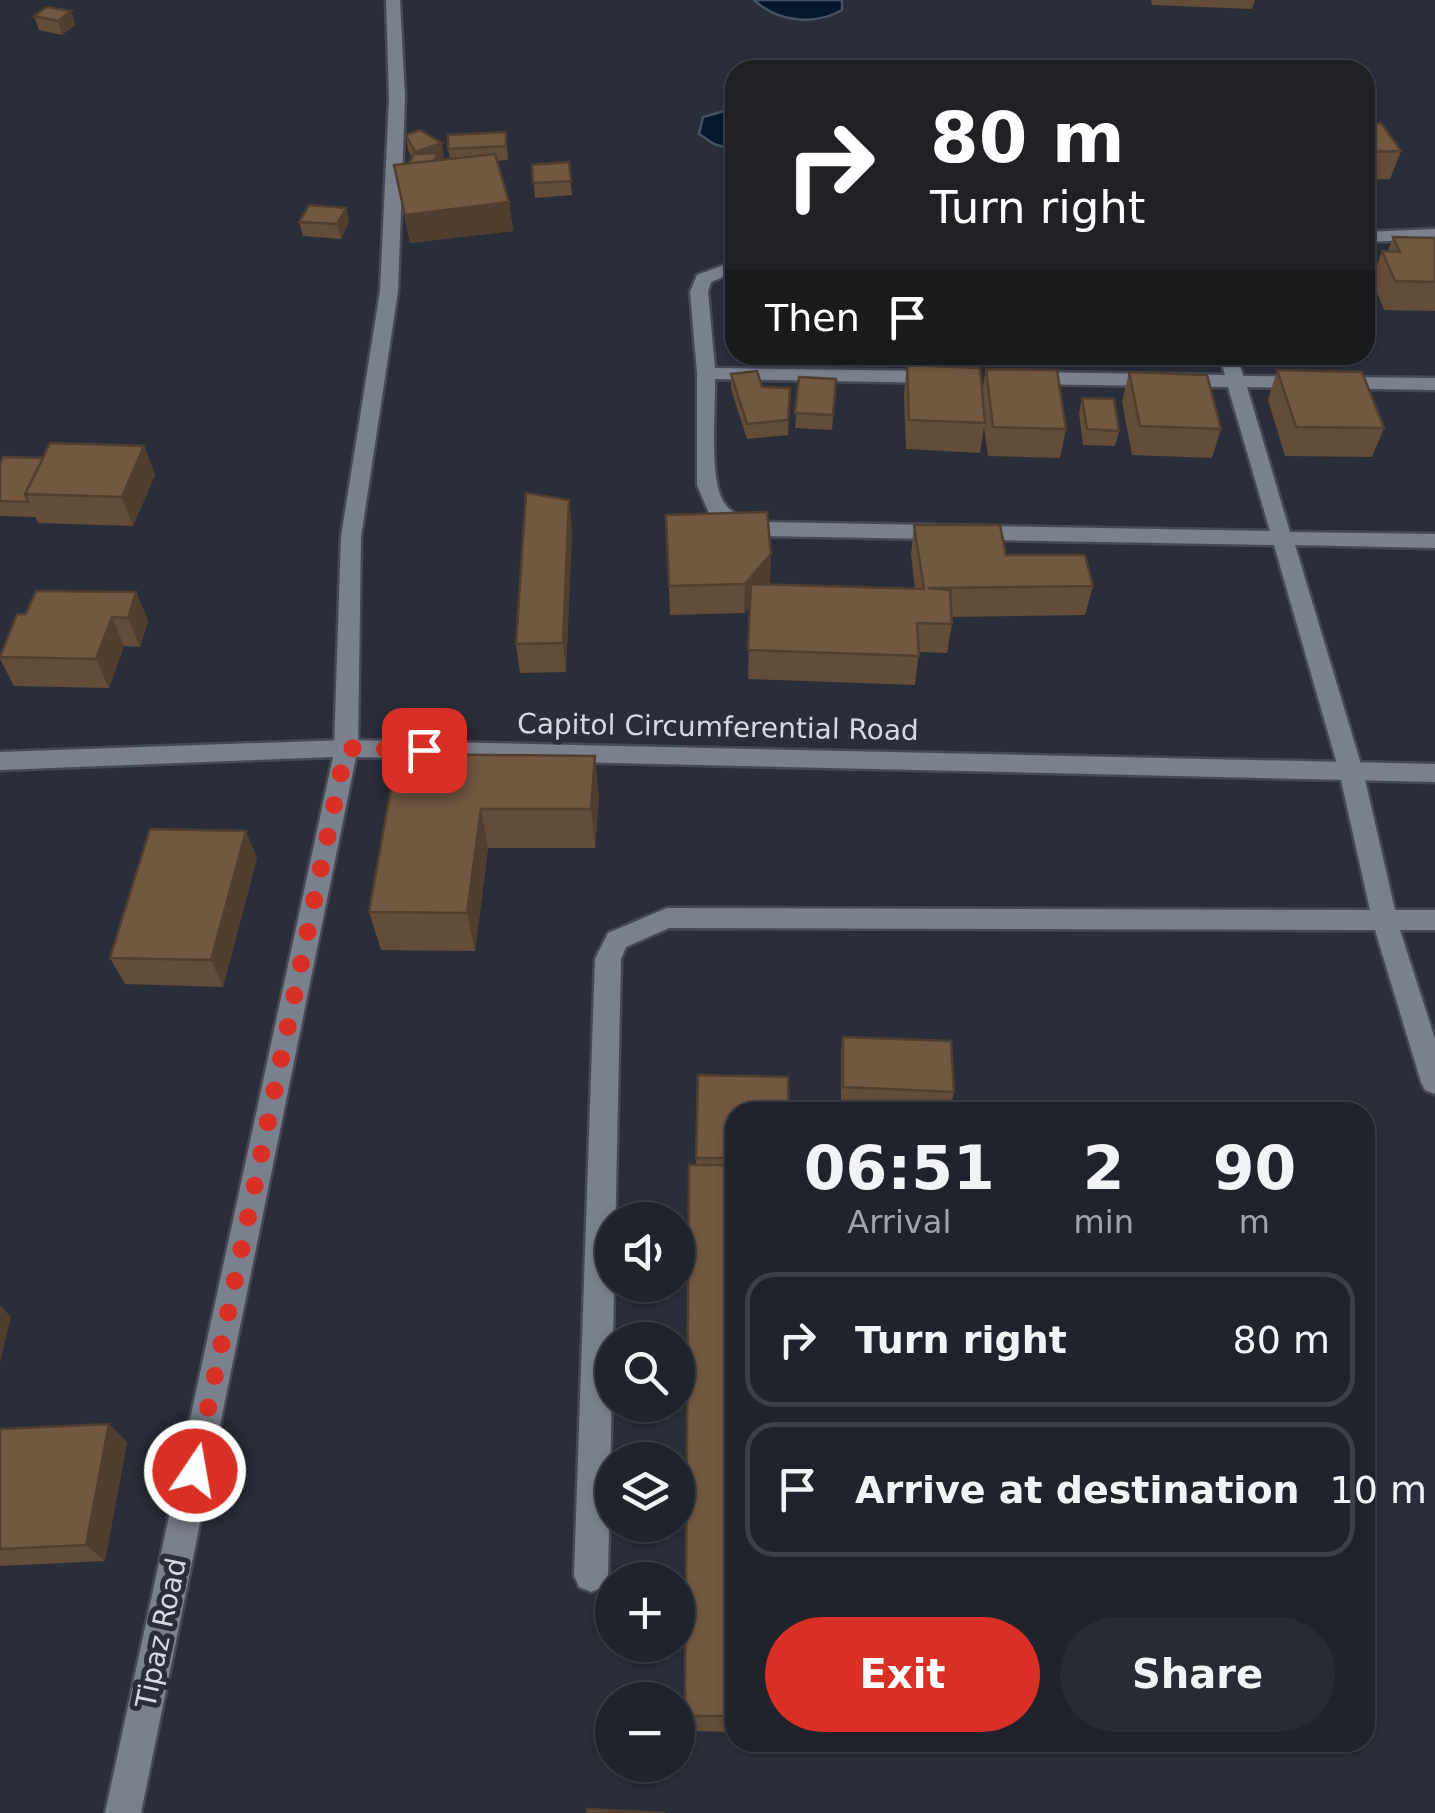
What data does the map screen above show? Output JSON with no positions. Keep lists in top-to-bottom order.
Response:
{
  "streets": {
    "street": ["Capitol Circumferential Road", "Tipaz Road"]
  },
  "crossings": [
    ["Capitol Circumferential Road", "Tipaz Road"]
  ],
  "page": {
    "turn": ["80 m", "Turn right"],
    "then": "Then",
    "eta": [
      "06:51",
      "Arrival",
      "2",
      "min",
      "90",
      "m"
    ],
    "map_buttons": ["+", "−"],
    "list": [
      {
        "name": "Turn right",
        "value": "80 m"
      },
      {
        "name": "Arrive at destination",
        "value": "10 m"
      }
    ],
    "buttons": ["Exit", "Share"]
  }
}
